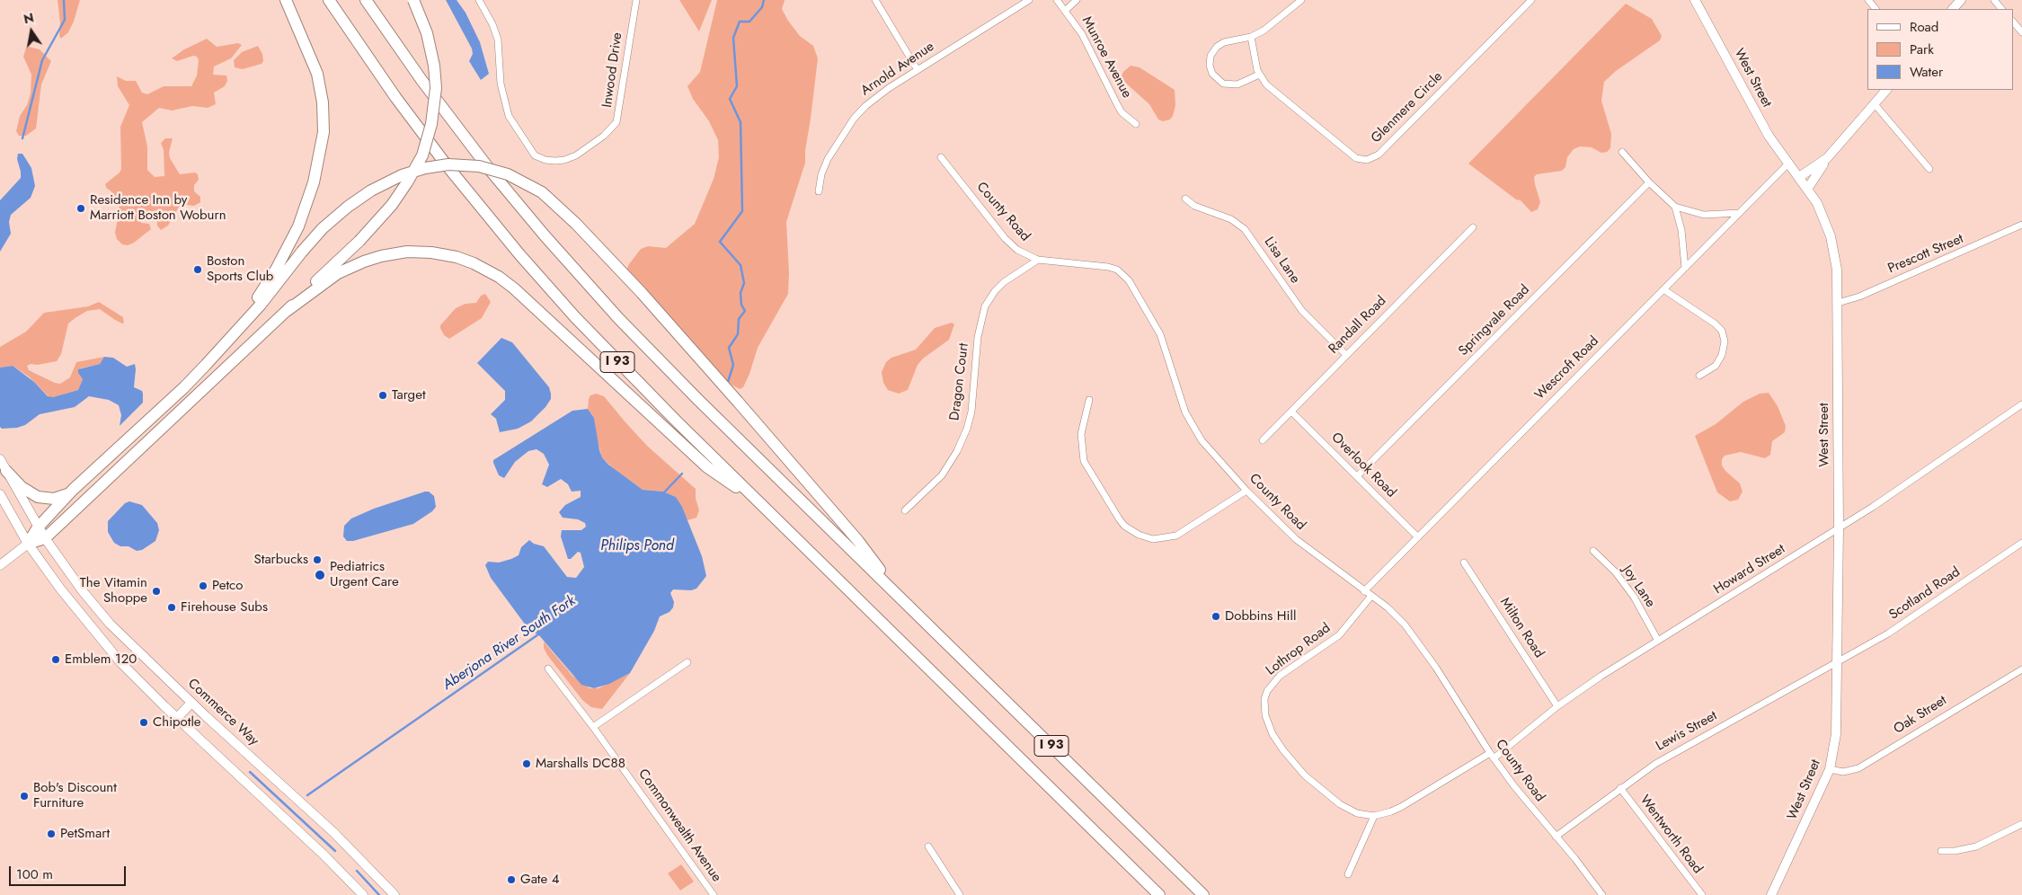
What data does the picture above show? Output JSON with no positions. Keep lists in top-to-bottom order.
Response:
{
  "streets": {
    "highway": ["I 93"],
    "street": [
      "Munroe Avenue",
      "Arnold Avenue",
      "Inwood Drive",
      "West Street",
      "Glenmere Circle",
      "County Road",
      "Prescott Street",
      "Lisa Lane",
      "Springvale Road",
      "Randall Road",
      "Wescroft Road",
      "Dragon Court",
      "Overlook Road",
      "Howard Street",
      "Joy Lane",
      "Scotland Road",
      "Milton Road",
      "Lothrop Road",
      "Commerce Way",
      "Oak Street",
      "Lewis Street",
      "Commonwealth Avenue",
      "Wentworth Road"
    ]
  },
  "crossings": [
    ["West Street", "Prescott Street"],
    ["West Street", "Wescroft Road"],
    ["West Street", "Howard Street"],
    ["West Street", "Scotland Road"],
    ["West Street", "Oak Street"],
    ["West Street", "Lewis Street"],
    ["County Road", "Wescroft Road"],
    ["County Road", "Dragon Court"],
    ["County Road", "Howard Street"],
    ["County Road", "Lothrop Road"],
    ["County Road", "Lewis Street"],
    ["Lisa Lane", "Randall Road"],
    ["Springvale Road", "Overlook Road"],
    ["Randall Road", "Overlook Road"],
    ["Wescroft Road", "Overlook Road"],
    ["Howard Street", "Joy Lane"],
    ["Howard Street", "Milton Road"],
    ["Howard Street", "Lothrop Road"],
    ["Scotland Road", "Lewis Street"],
    ["Lewis Street", "Wentworth Road"]
  ],
  "water": ["Philips Pond", "Aberjona River South Fork"],
  "places": [
    "Residence Inn by Marriott Boston Woburn",
    "Boston Sports Club",
    "Target",
    "Starbucks",
    "Pediatrics Urgent Care",
    "Petco",
    "The Vitamin Shoppe",
    "Firehouse Subs",
    "Dobbins Hill",
    "Emblem 120",
    "Chipotle",
    "Marshalls DC88",
    "Bob's Discount Furniture",
    "PetSmart",
    "Gate 4"
  ],
  "legend": ["Road", "Park", "Water"],
  "scale_bar": "100 m",
  "north": "top"
}
